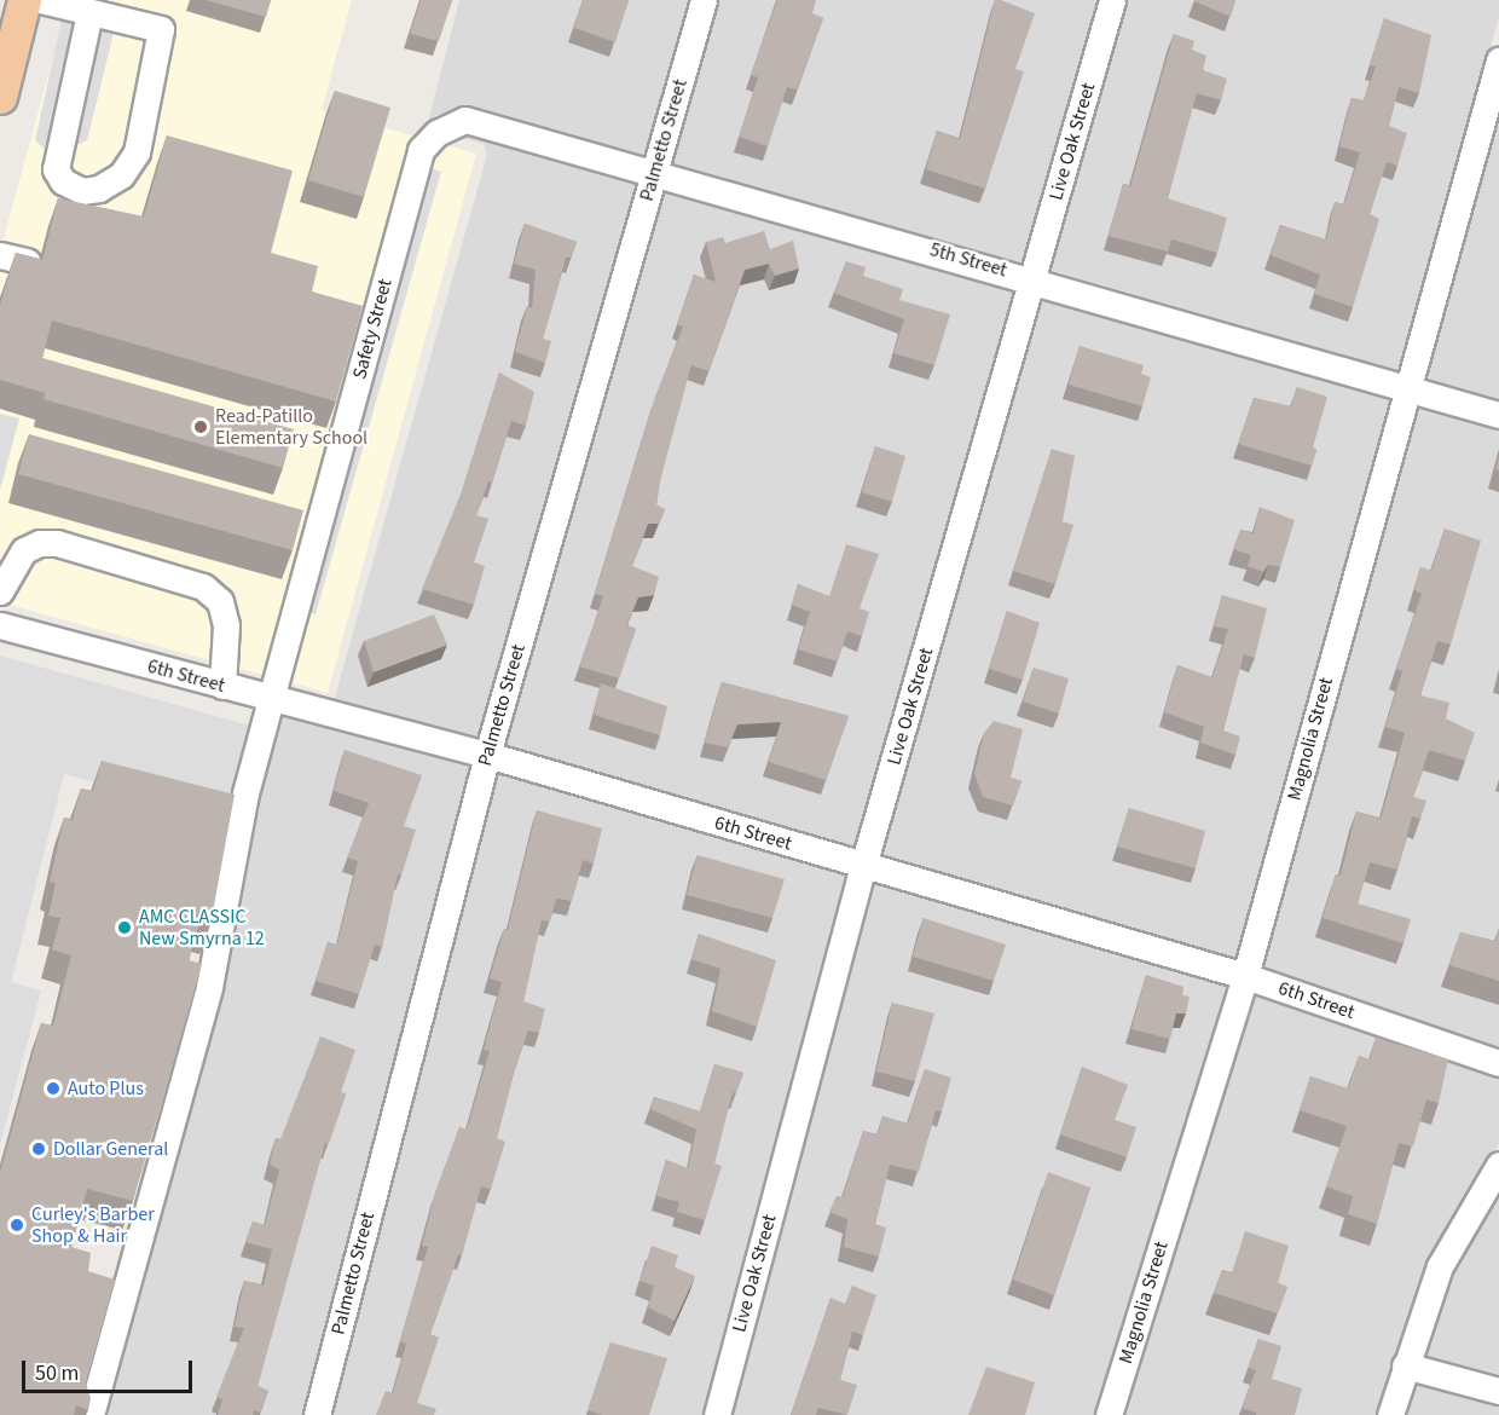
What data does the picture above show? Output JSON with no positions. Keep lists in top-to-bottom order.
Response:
{
  "streets": {
    "street": [
      "Palmetto Street",
      "Live Oak Street",
      "5th Street",
      "Safety Street",
      "6th Street",
      "Magnolia Street"
    ]
  },
  "crossings": [
    ["Palmetto Street", "5th Street"],
    ["Palmetto Street", "6th Street"],
    ["Live Oak Street", "5th Street"],
    ["Live Oak Street", "6th Street"],
    ["5th Street", "Safety Street"],
    ["5th Street", "Magnolia Street"],
    ["Safety Street", "6th Street"],
    ["6th Street", "Magnolia Street"]
  ],
  "places": [
    "Read-Patillo Elementary School",
    "AMC CLASSIC New Smyrna 12",
    "Auto Plus",
    "Dollar General",
    "Curley's Barber Shop & Hair"
  ],
  "scale_bar": "50 m"
}
